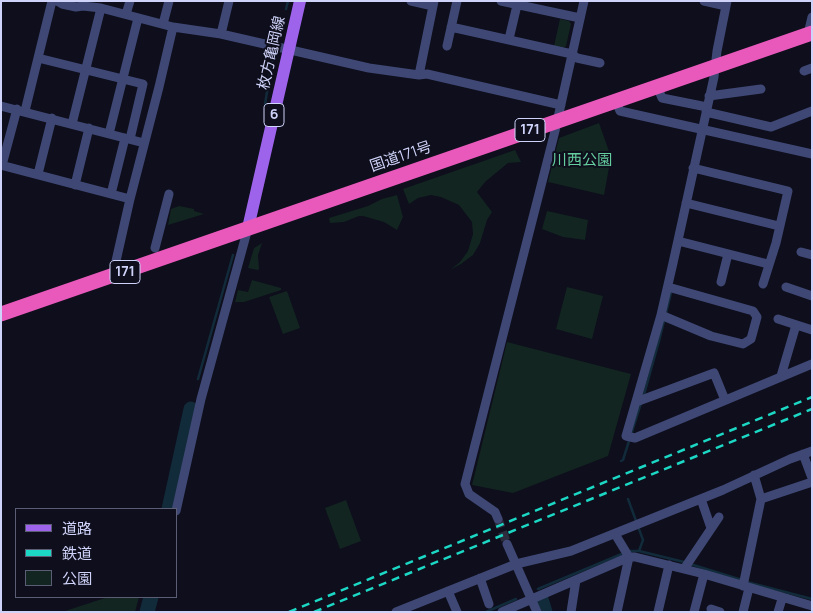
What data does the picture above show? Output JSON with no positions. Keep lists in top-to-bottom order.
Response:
{
  "streets": {
    "highway": ["171", "国道171号"],
    "main road": ["枚方亀岡線", "6"]
  },
  "crossings": [
    ["枚方亀岡線", "国道171号"]
  ],
  "parks": ["川西公園"],
  "legend": ["道路", "鉄道", "公園"]
}
